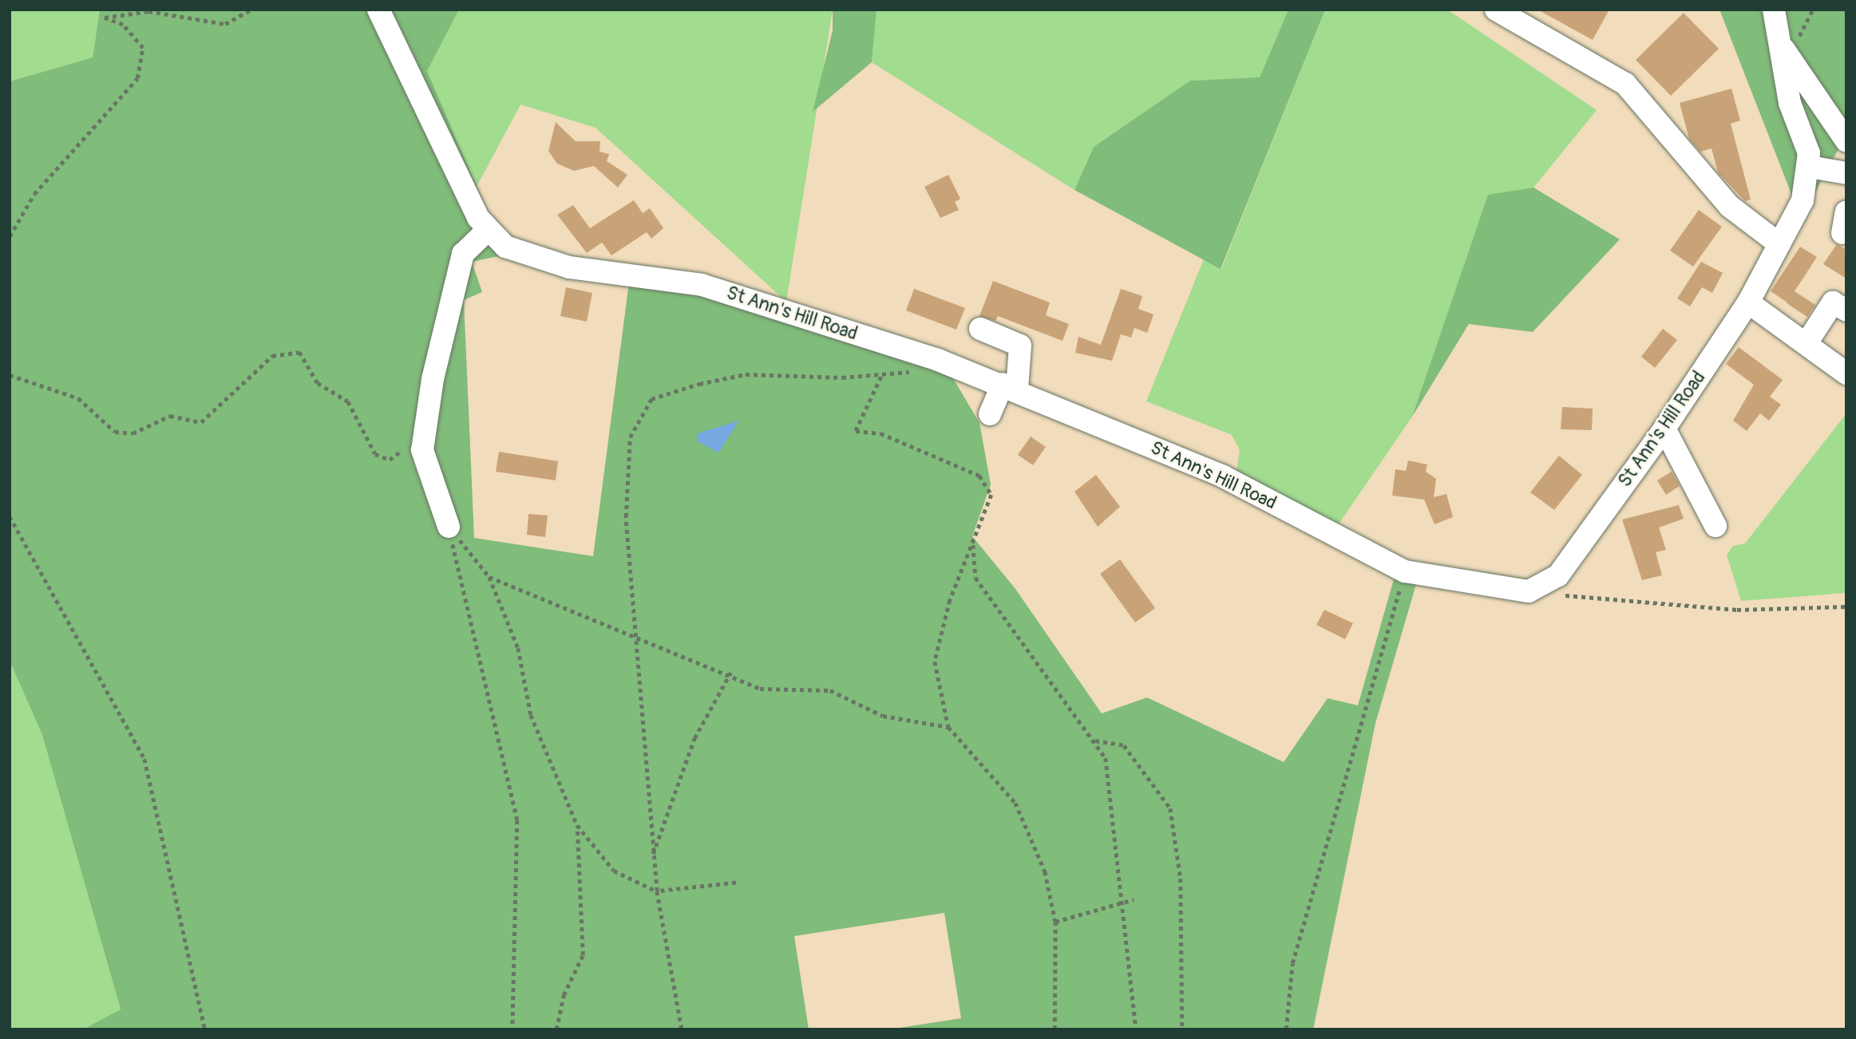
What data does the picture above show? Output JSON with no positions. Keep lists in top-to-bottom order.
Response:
{
  "streets": {
    "street": ["St Ann's Hill Road"]
  }
}
